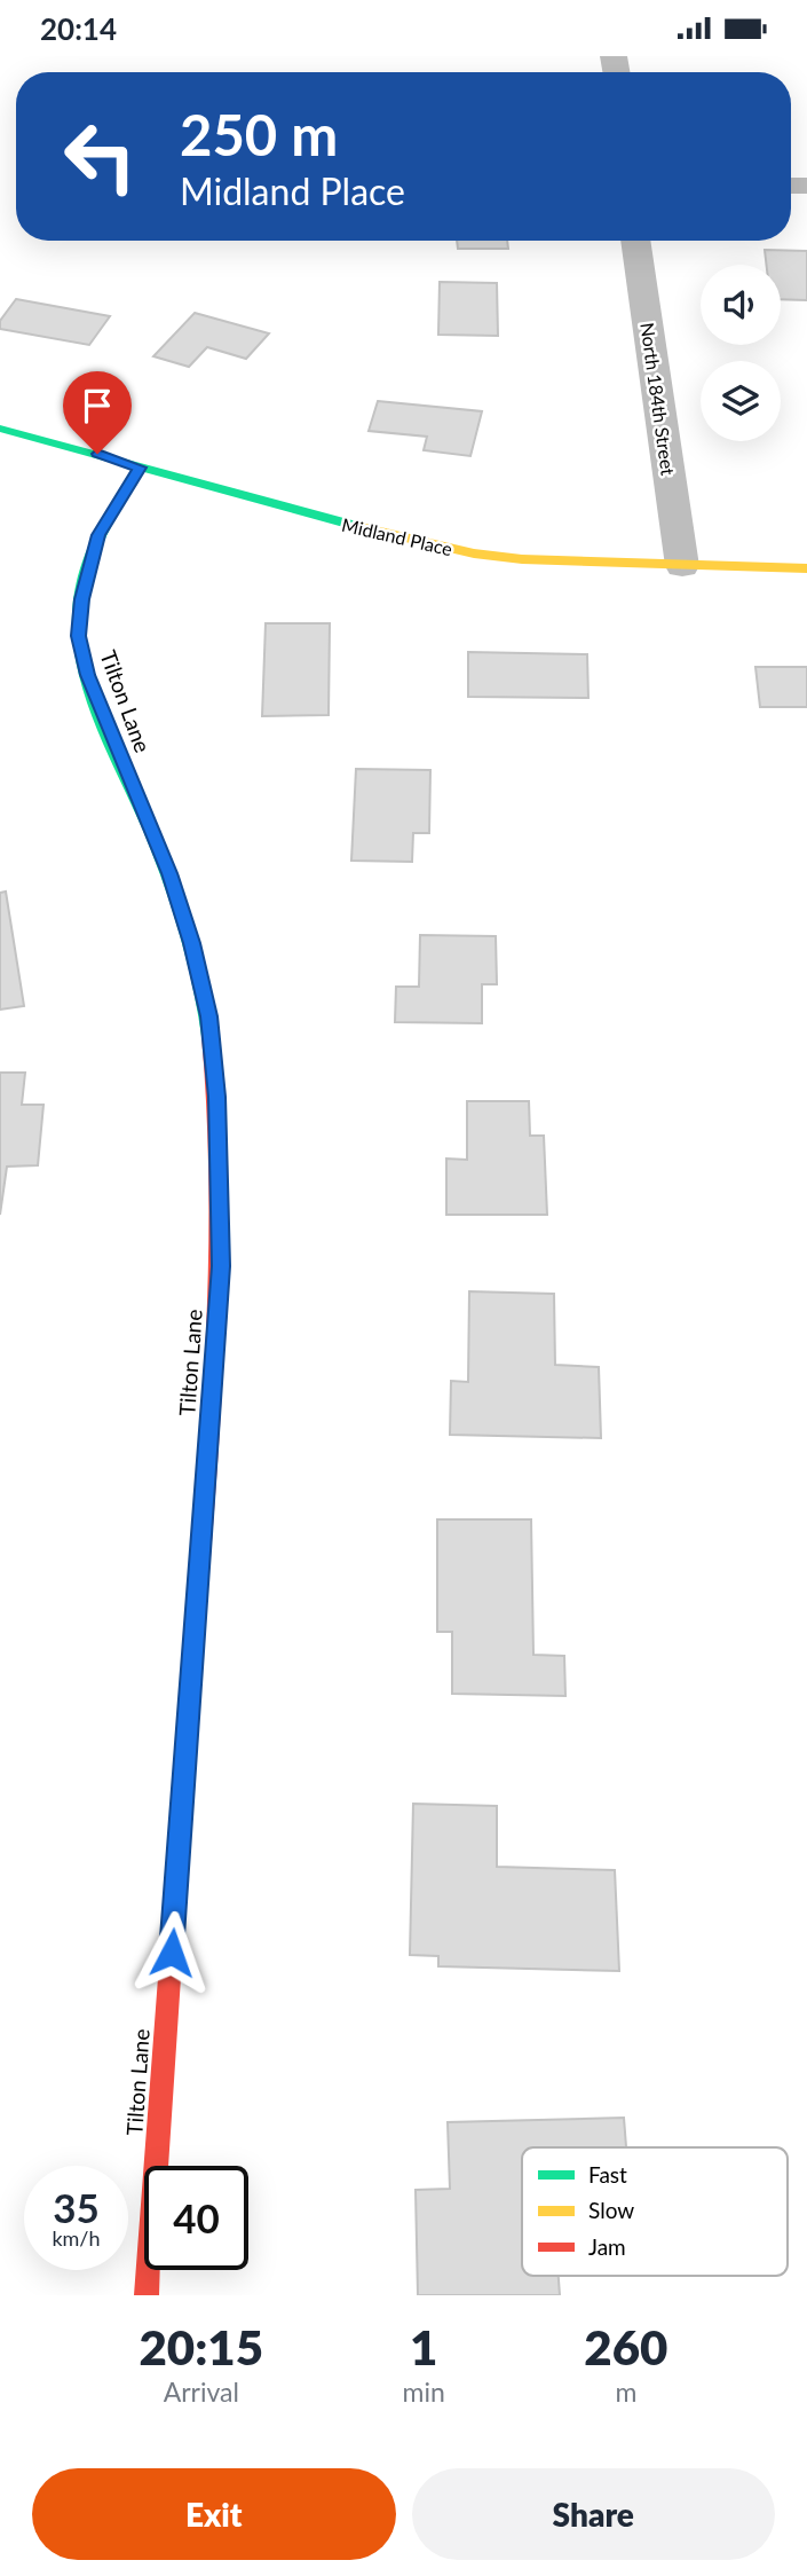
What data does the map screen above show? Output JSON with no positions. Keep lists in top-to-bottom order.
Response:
{
  "streets": {
    "street": ["North 184th Street", "Midland Place", "Tilton Lane"]
  },
  "crossings": [
    ["North 184th Street", "Midland Place"],
    ["Midland Place", "Tilton Lane"]
  ],
  "legend": ["Fast", "Slow", "Jam"],
  "page": {
    "status": "20:14",
    "turn": ["250 m", "Midland Place"],
    "speed": "35 km/h",
    "limit": "40",
    "eta": [
      "20:15",
      "Arrival",
      "1",
      "min",
      "260",
      "m"
    ],
    "buttons": ["Exit", "Share"]
  }
}
